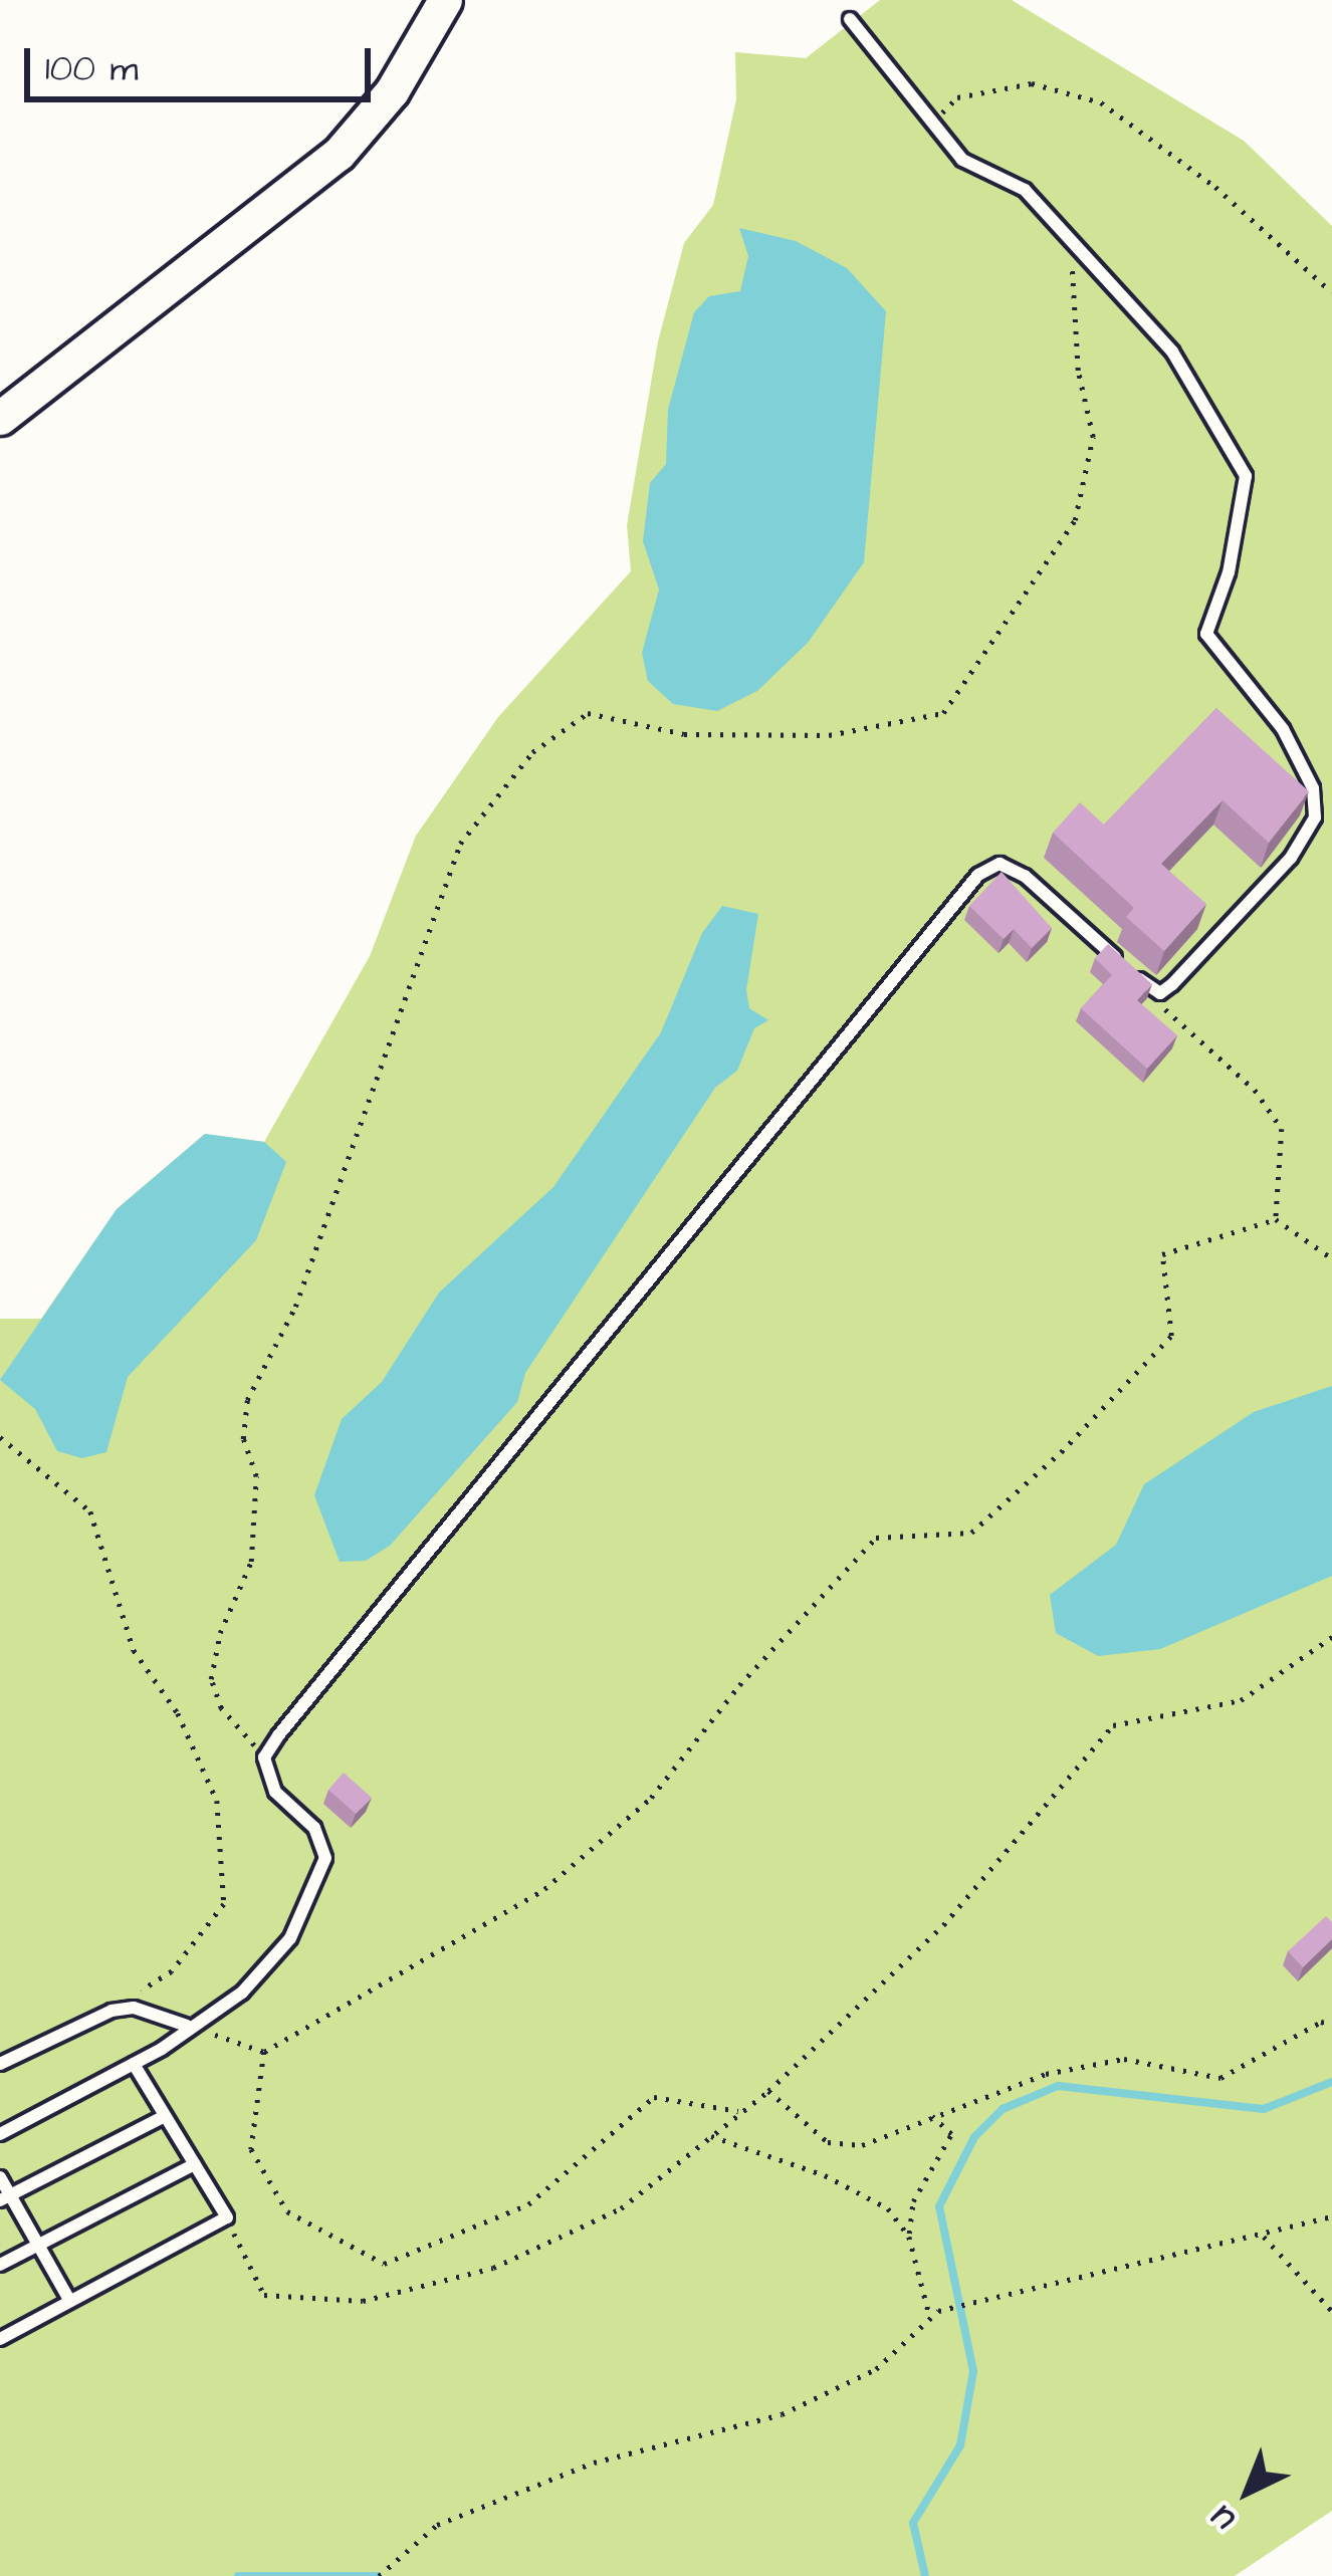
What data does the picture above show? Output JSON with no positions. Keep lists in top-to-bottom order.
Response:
{
  "scale_bar": "100 m",
  "north": "bottom left"
}
